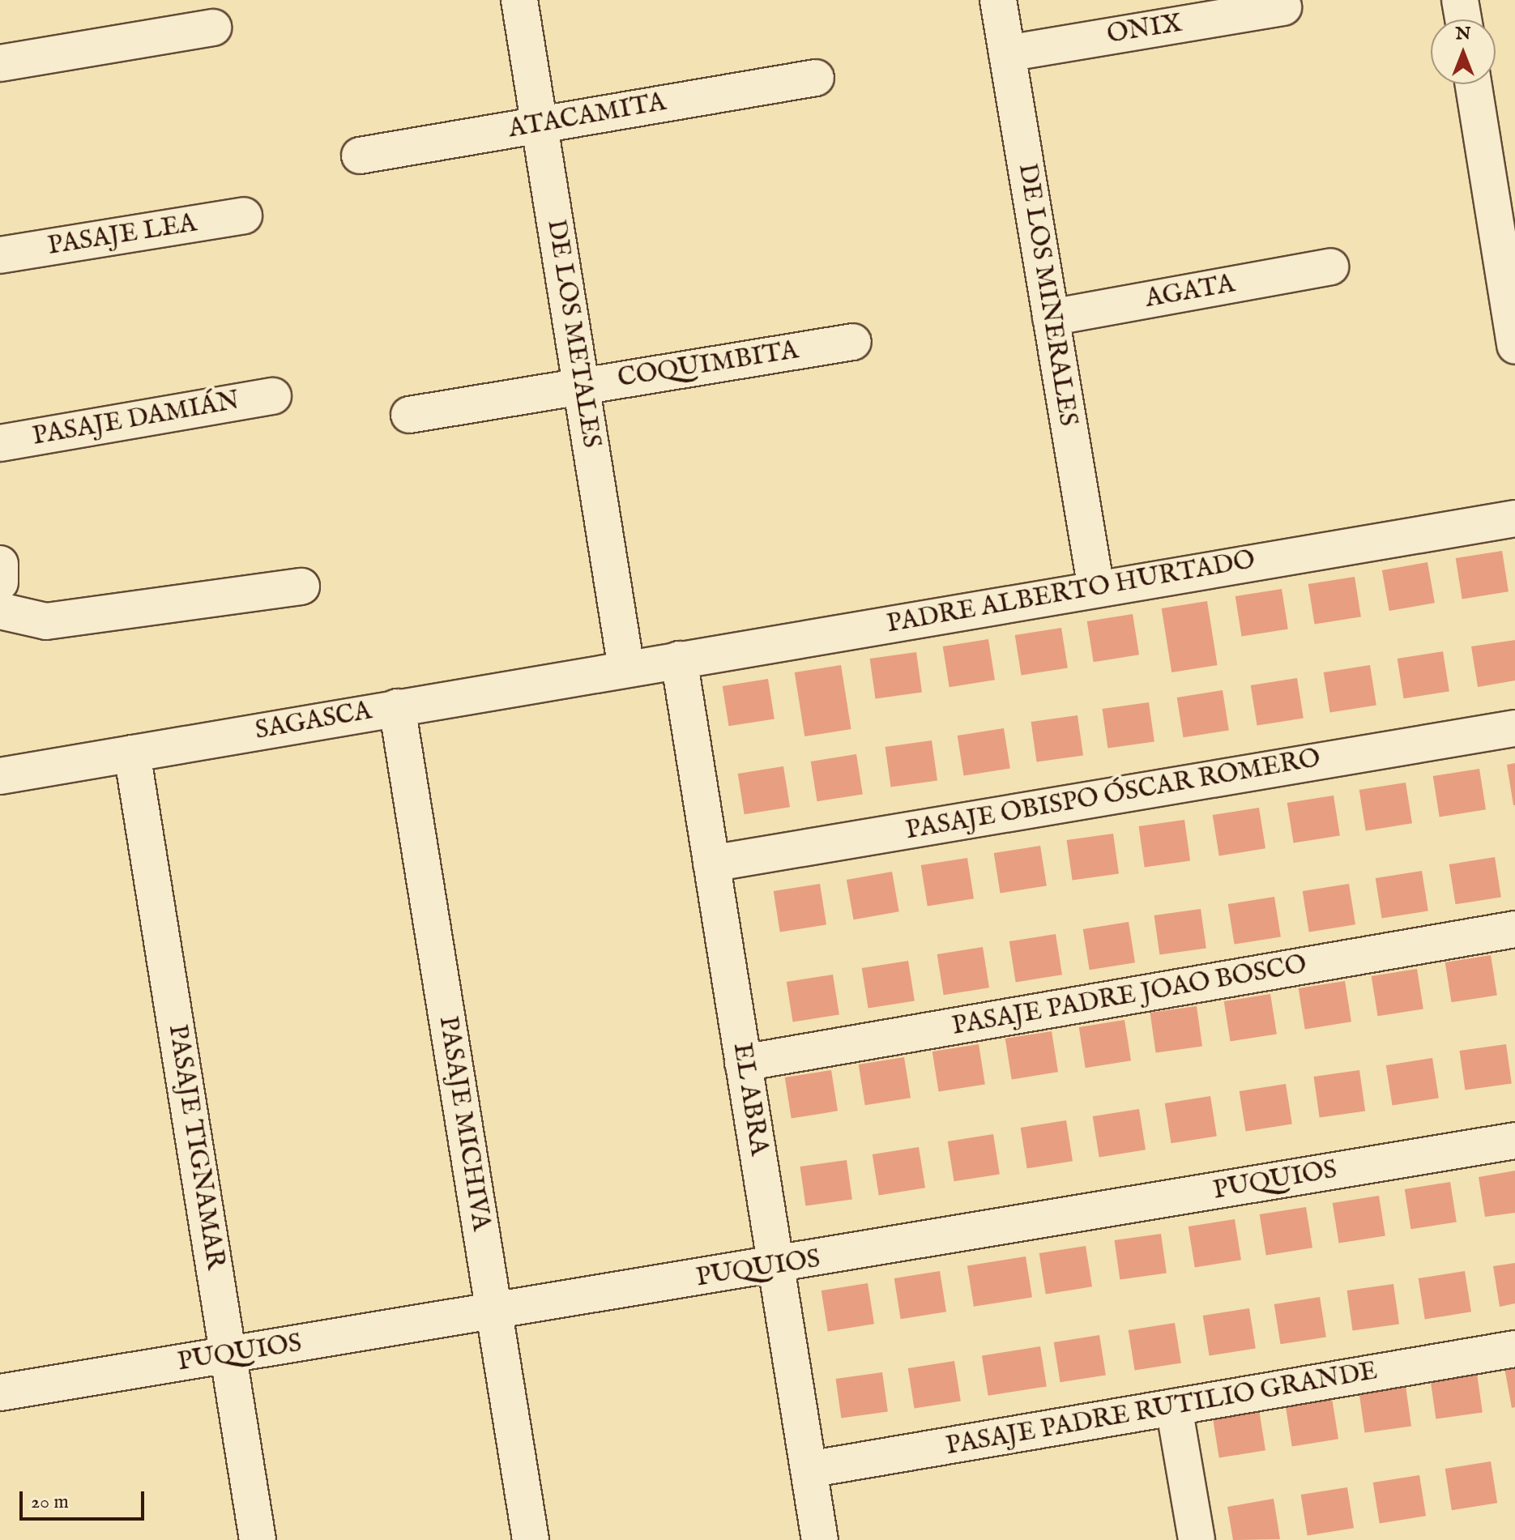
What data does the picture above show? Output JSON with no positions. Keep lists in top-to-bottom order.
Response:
{
  "streets": {
    "street": [
      "ONIX",
      "ATACAMITA",
      "PASAJE LEA",
      "AGATA",
      "DE LOS MINERALES",
      "DE LOS METALES",
      "COQUIMBITA",
      "PASAJE DAMIÁN",
      "PADRE ALBERTO HURTADO",
      "SAGASCA",
      "PASAJE OBISPO ÓSCAR ROMERO",
      "PASAJE PADRE JOAO BOSCO",
      "EL ABRA",
      "PASAJE MICHIVA",
      "PASAJE TIGNAMAR",
      "PUQUIOS",
      "PASAJE PADRE RUTILIO GRANDE"
    ]
  },
  "crossings": [
    ["ONIX", "DE LOS MINERALES"],
    ["ATACAMITA", "DE LOS METALES"],
    ["AGATA", "DE LOS MINERALES"],
    ["DE LOS MINERALES", "PADRE ALBERTO HURTADO"],
    ["DE LOS METALES", "COQUIMBITA"],
    ["DE LOS METALES", "PADRE ALBERTO HURTADO"],
    ["DE LOS METALES", "SAGASCA"],
    ["PADRE ALBERTO HURTADO", "SAGASCA"],
    ["PADRE ALBERTO HURTADO", "EL ABRA"],
    ["SAGASCA", "PASAJE MICHIVA"],
    ["SAGASCA", "PASAJE TIGNAMAR"],
    ["PASAJE OBISPO ÓSCAR ROMERO", "EL ABRA"],
    ["PASAJE PADRE JOAO BOSCO", "EL ABRA"],
    ["EL ABRA", "PUQUIOS"],
    ["EL ABRA", "PASAJE PADRE RUTILIO GRANDE"],
    ["PASAJE MICHIVA", "PUQUIOS"],
    ["PASAJE TIGNAMAR", "PUQUIOS"]
  ],
  "scale_bar": "20 m",
  "north": "top"
}
